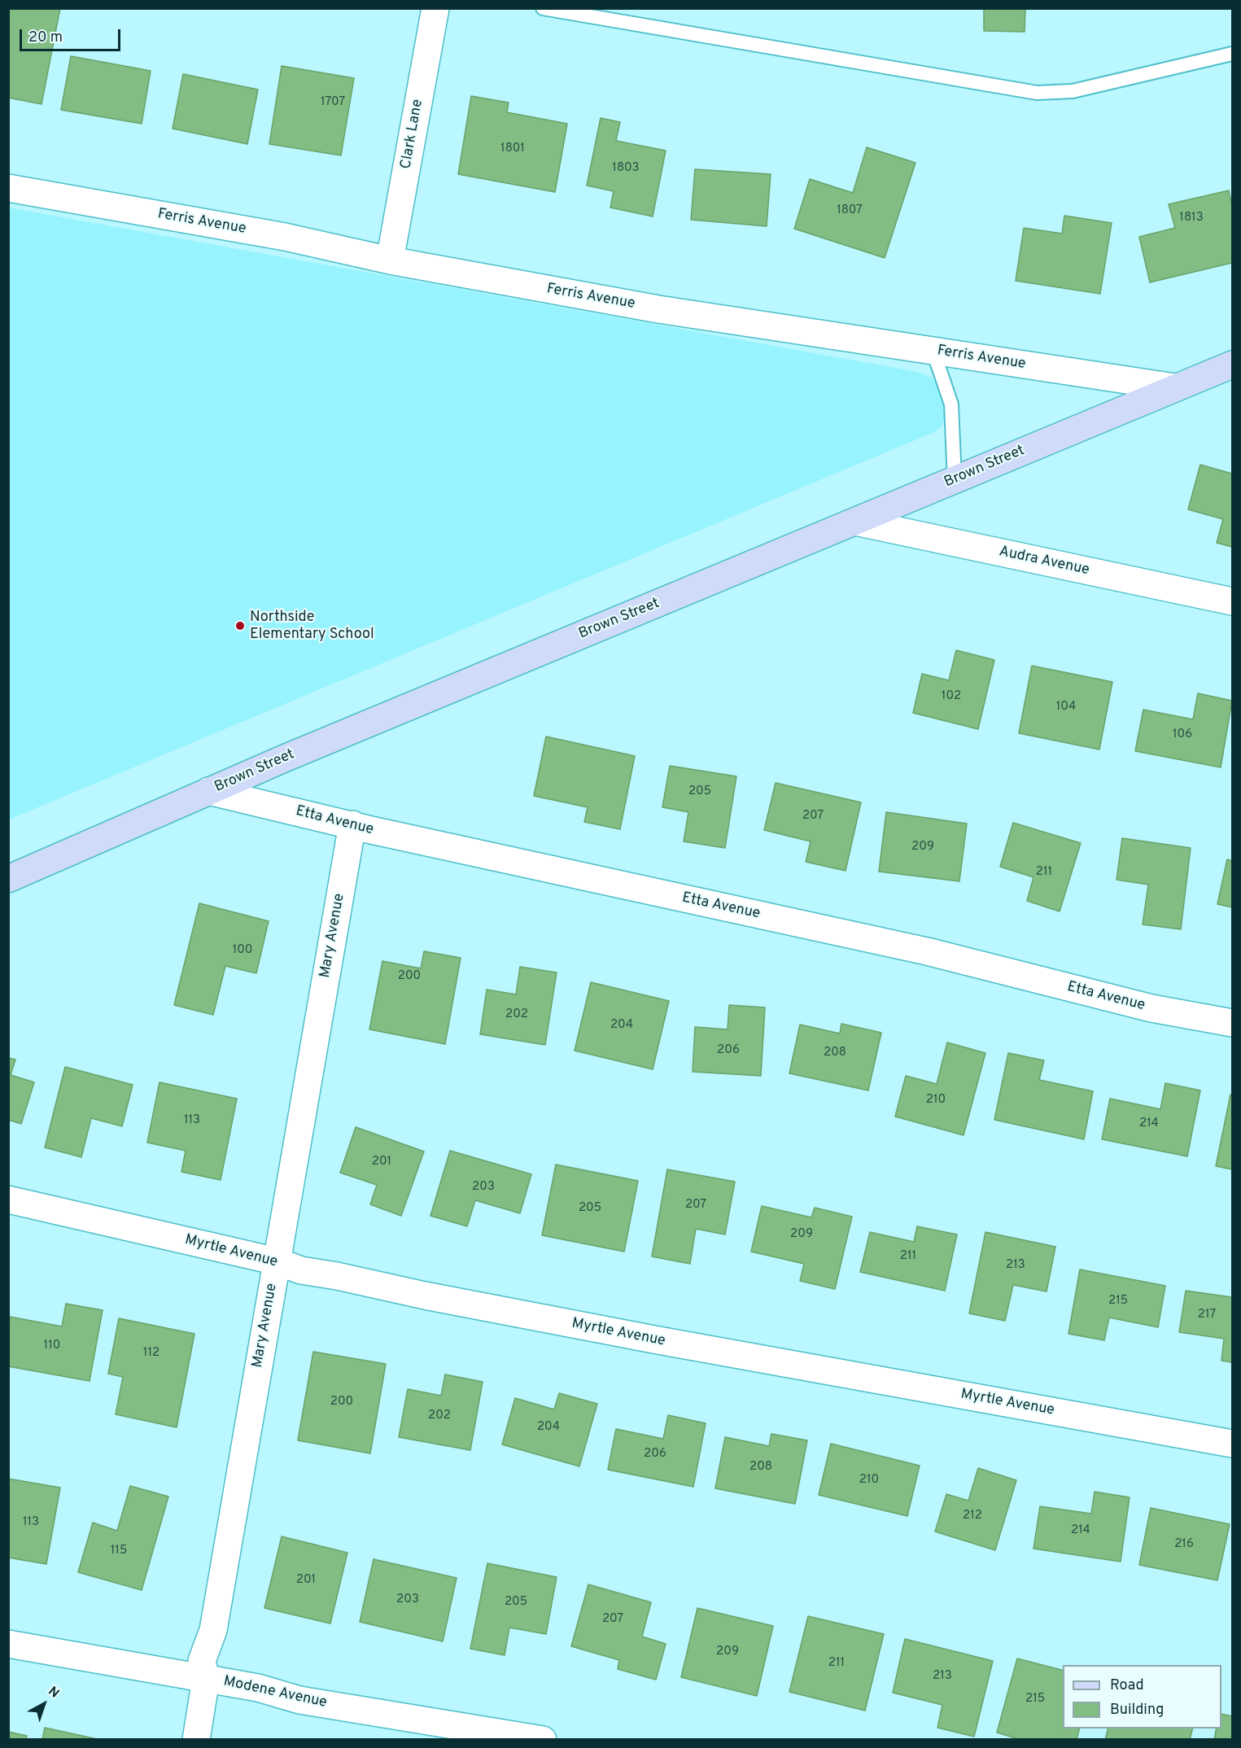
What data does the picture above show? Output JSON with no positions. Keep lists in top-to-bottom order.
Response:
{
  "streets": {
    "main road": ["Brown Street"],
    "street": [
      "Clark Lane",
      "Ferris Avenue",
      "Audra Avenue",
      "Etta Avenue",
      "Mary Avenue",
      "Myrtle Avenue",
      "Modene Avenue"
    ]
  },
  "crossings": [
    ["Clark Lane", "Ferris Avenue"],
    ["Ferris Avenue", "Brown Street"],
    ["Brown Street", "Audra Avenue"],
    ["Brown Street", "Etta Avenue"],
    ["Etta Avenue", "Mary Avenue"],
    ["Mary Avenue", "Myrtle Avenue"],
    ["Mary Avenue", "Modene Avenue"]
  ],
  "places": ["Northside Elementary School"],
  "house_numbers": [
    "1707",
    "1801",
    "1803",
    "1807",
    "1813",
    "102",
    "104",
    "106",
    "205",
    "207",
    "209",
    "211",
    "100",
    "200",
    "202",
    "204",
    "206",
    "208",
    "210",
    "113",
    "214",
    "201",
    "203",
    "207",
    "205",
    "209",
    "211",
    "213",
    "215",
    "217",
    "110",
    "112",
    "200",
    "202",
    "204",
    "206",
    "208",
    "210",
    "212",
    "113",
    "214",
    "216",
    "115",
    "201",
    "203",
    "205",
    "207",
    "209",
    "211",
    "213",
    "215"
  ],
  "legend": ["Road", "Building"],
  "scale_bar": "20 m",
  "north": "top right"
}
